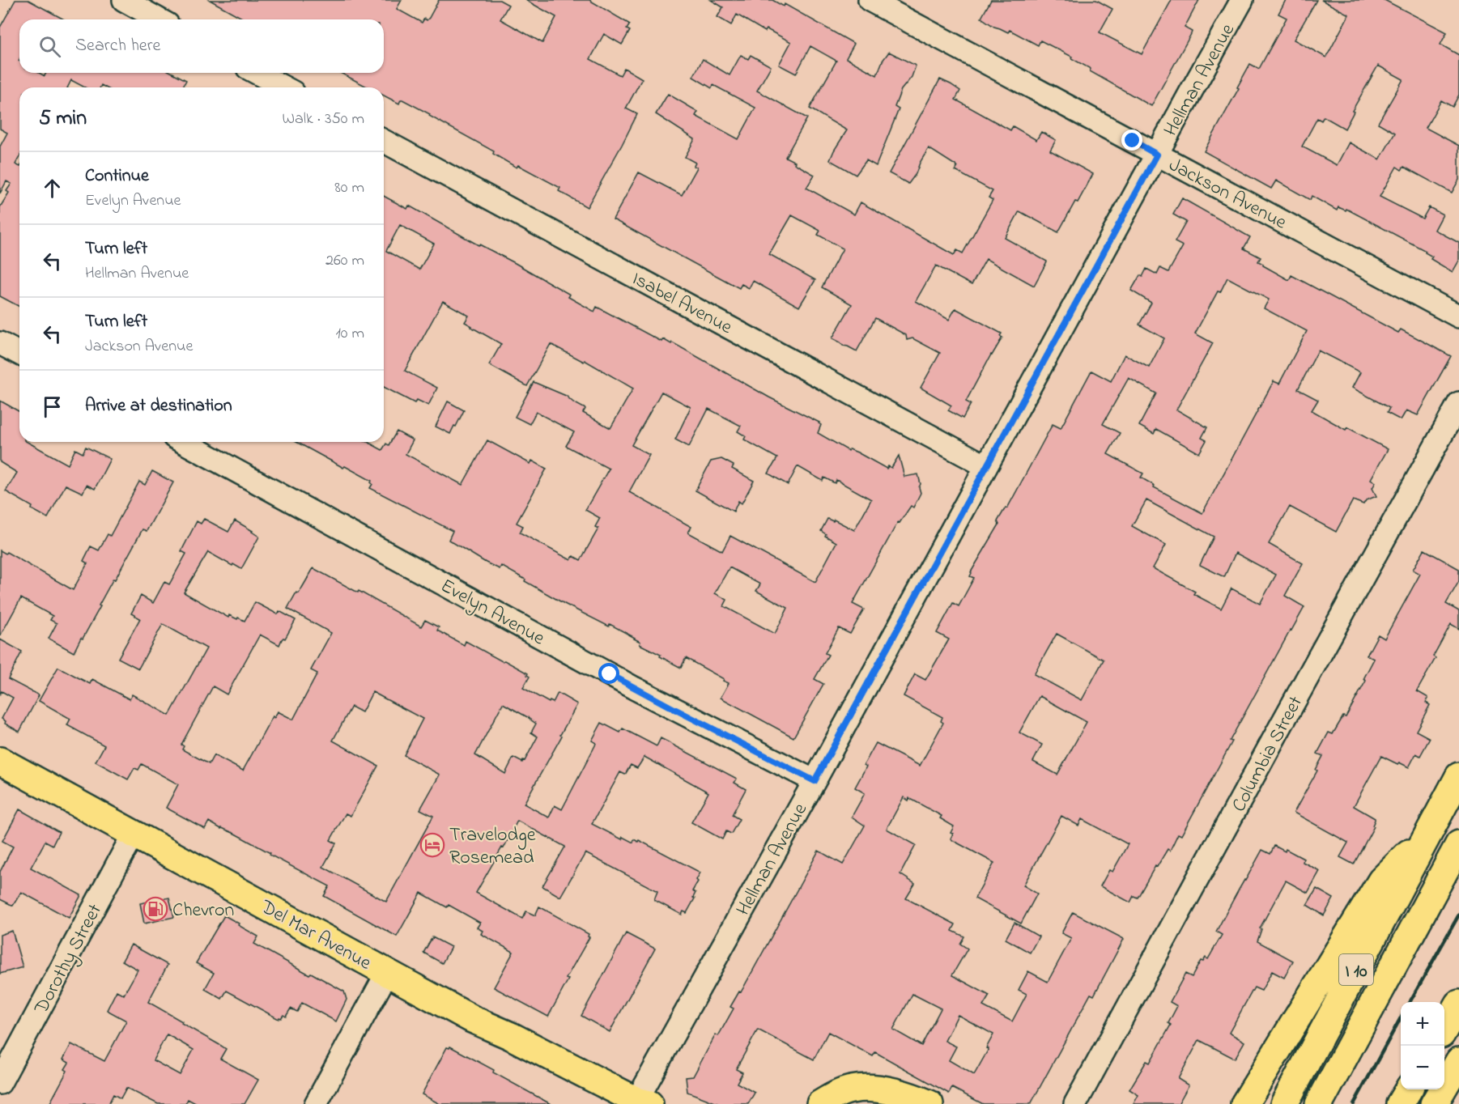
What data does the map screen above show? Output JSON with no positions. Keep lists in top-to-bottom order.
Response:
{
  "streets": {
    "main road": ["Del Mar Avenue", "I 10"],
    "street": [
      "Hellman Avenue",
      "Jackson Avenue",
      "Isabel Avenue",
      "Evelyn Avenue",
      "Columbia Street",
      "Dorothy Street"
    ]
  },
  "crossings": [
    ["Hellman Avenue", "Jackson Avenue"],
    ["Hellman Avenue", "Isabel Avenue"],
    ["Hellman Avenue", "Evelyn Avenue"],
    ["Hellman Avenue", "Del Mar Avenue"],
    ["Del Mar Avenue", "Dorothy Street"]
  ],
  "places": {
    "hotel": ["Travelodge Rosemead"],
    "fuel station": ["Chevron"]
  },
  "page": {
    "search": "Search here",
    "heading": ["5 min", "Walk · 350 m"],
    "list": [
      ["Continue", "Evelyn Avenue", "80 m"],
      ["Turn left", "Hellman Avenue", "260 m"],
      ["Turn left", "Jackson Avenue", "10 m"],
      "Arrive at destination"
    ],
    "map_buttons": ["+", "−"]
  }
}
